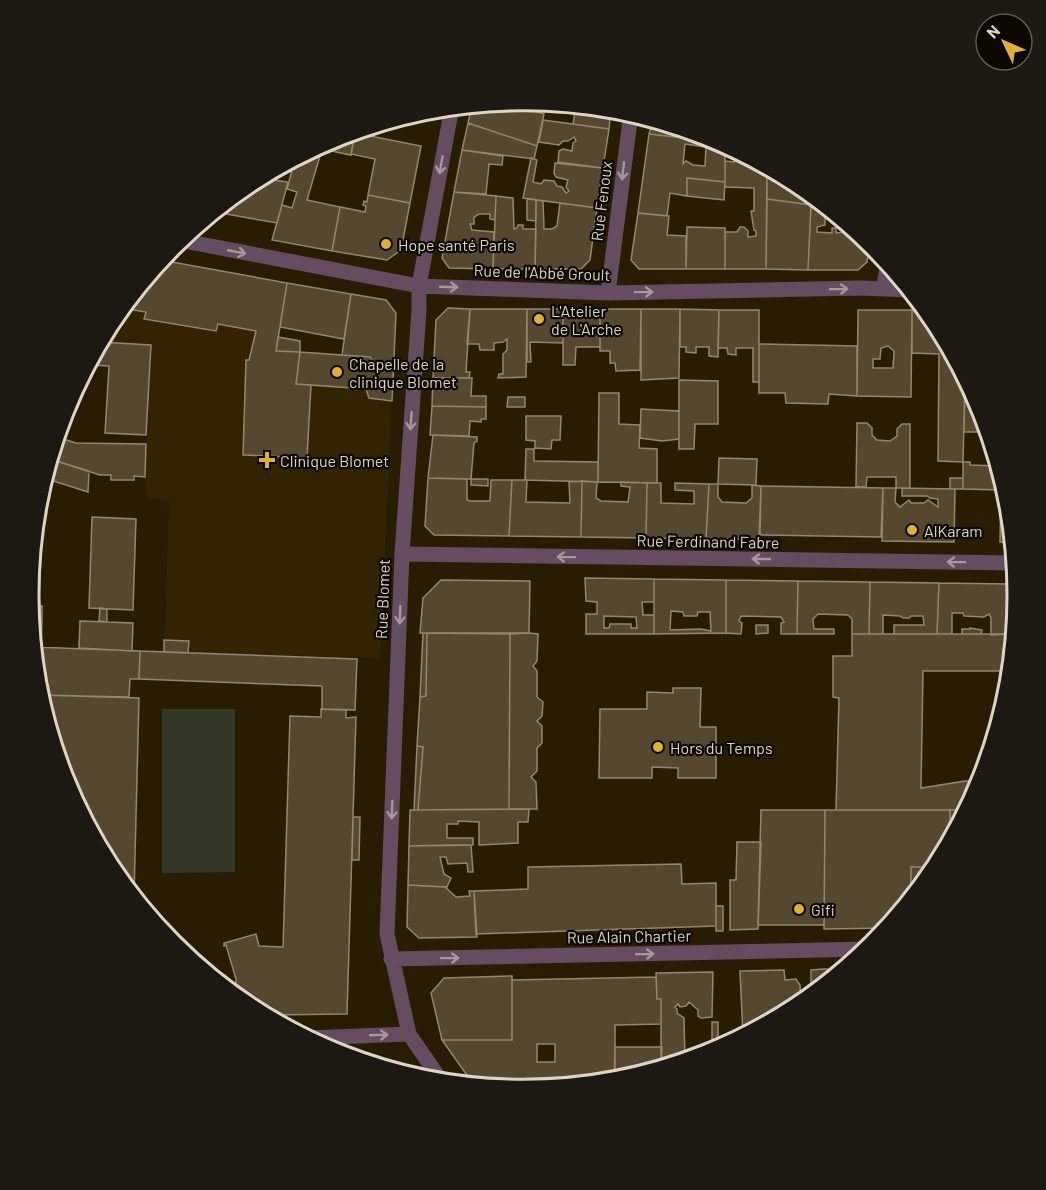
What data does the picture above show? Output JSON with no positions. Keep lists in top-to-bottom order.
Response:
{
  "streets": {
    "street": [
      "Rue Fenoux",
      "Rue de l'Abbé Groult",
      "Rue Ferdinand Fabre",
      "Rue Blomet",
      "Rue Alain Chartier"
    ]
  },
  "crossings": [
    ["Rue Fenoux", "Rue de l'Abbé Groult"],
    ["Rue de l'Abbé Groult", "Rue Blomet"],
    ["Rue Ferdinand Fabre", "Rue Blomet"],
    ["Rue Blomet", "Rue Alain Chartier"]
  ],
  "one_way": [
    "Rue Fenoux",
    "Rue de l'Abbé Groult",
    "Rue Ferdinand Fabre",
    "Rue Blomet",
    "Rue Alain Chartier"
  ],
  "places": {
    "other": [
      "Hope santé Paris",
      "L'Atelier de L'Arche",
      "Chapelle de la clinique Blomet",
      "AlKaram",
      "Hors du Temps",
      "Gifi"
    ],
    "health": ["Clinique Blomet"]
  },
  "north": "top left"
}
